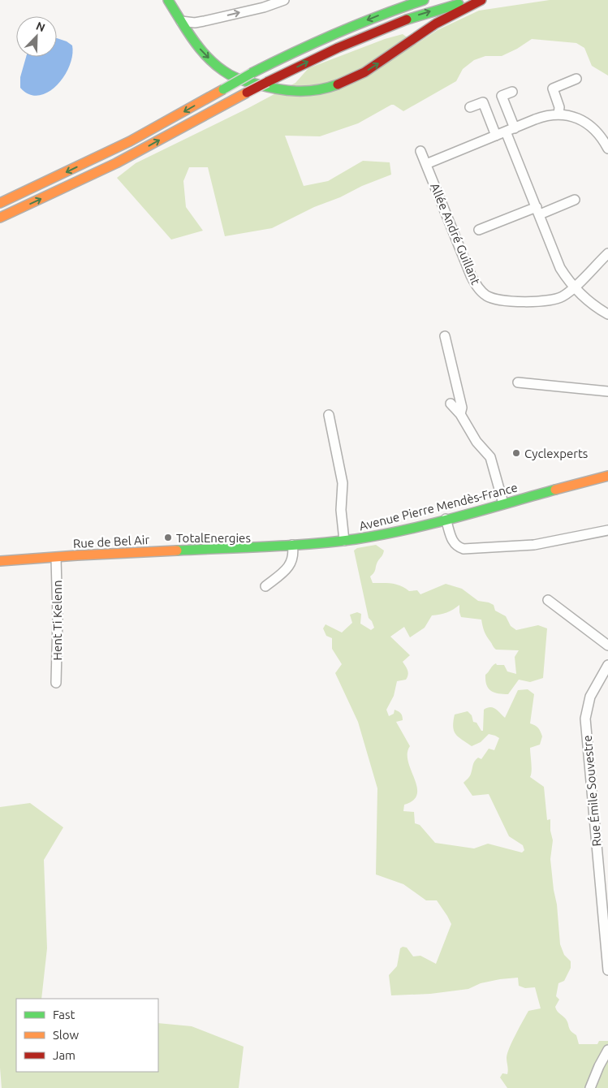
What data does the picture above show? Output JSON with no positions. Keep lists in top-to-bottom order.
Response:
{
  "streets": {
    "main road": ["Avenue Pierre Mendès-France", "Rue de Bel Air"],
    "street": ["Allée André Guillant", "Hent Ti Kelenn", "Rue Émile Souvestre"]
  },
  "crossings": [
    ["Avenue Pierre Mendès-France", "Rue de Bel Air"],
    ["Rue de Bel Air", "Hent Ti Kelenn"]
  ],
  "places": ["Cyclexperts", "TotalEnergies"],
  "legend": ["Fast", "Slow", "Jam"],
  "north": "top right"
}
